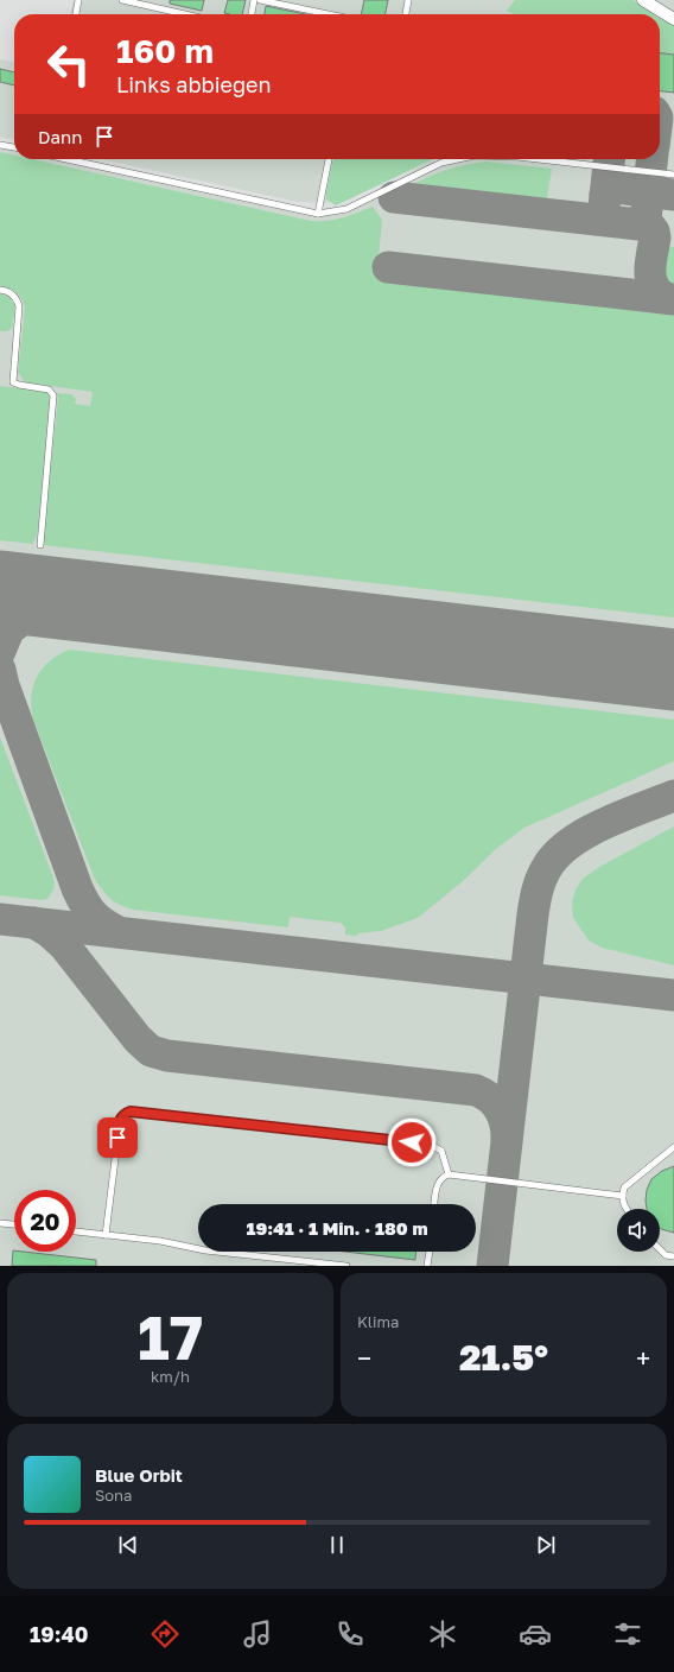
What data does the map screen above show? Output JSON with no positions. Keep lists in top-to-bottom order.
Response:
{
  "page": {
    "turn": ["160 m", "Links abbiegen"],
    "then": "Dann",
    "limit": "20",
    "trip": "19:41 · 1 Min. · 180 m",
    "tile": [
      ["17", "km/h"],
      "Klima"
    ],
    "heat": ["−", "21.5°", "+"],
    "song": ["Blue Orbit", "Sona"],
    "tabs": "19:40"
  }
}
